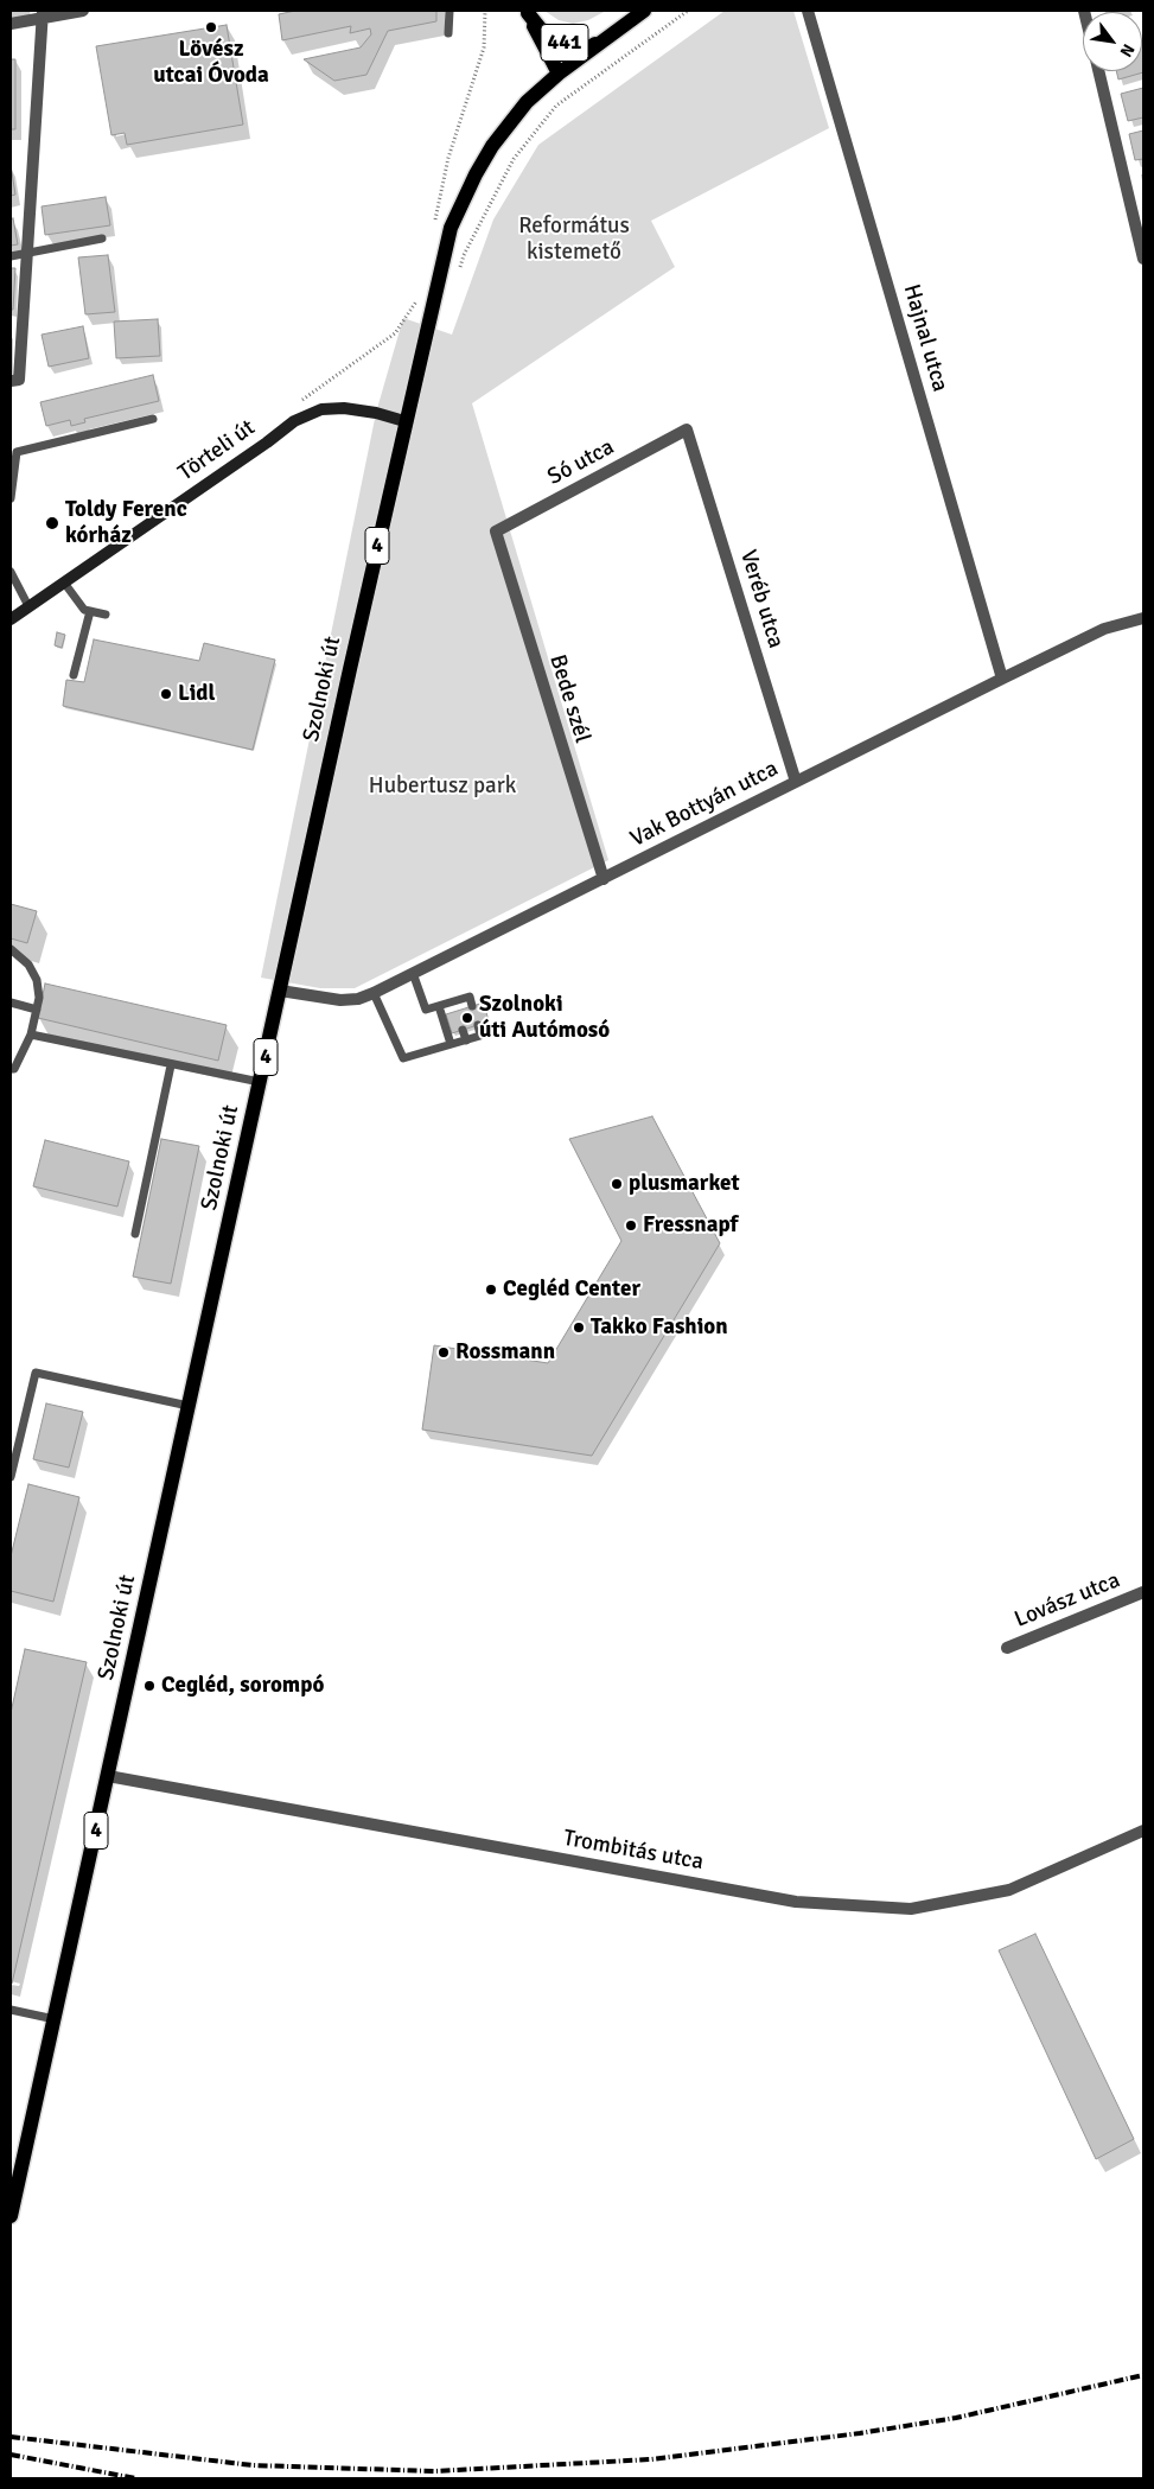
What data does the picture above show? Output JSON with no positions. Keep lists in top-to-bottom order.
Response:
{
  "streets": {
    "main road": [
      "441",
      "Törteli út",
      "4",
      "Szolnoki út"
    ],
    "street": [
      "Hajnal utca",
      "Só utca",
      "Veréb utca",
      "Bede szél",
      "Vak Bottyán utca",
      "Lovász utca",
      "Trombitás utca"
    ]
  },
  "crossings": [
    ["441", "4"],
    ["441", "Szolnoki út"],
    ["Hajnal utca", "Vak Bottyán utca"],
    ["Törteli út", "Szolnoki út"],
    ["Só utca", "Veréb utca"],
    ["Só utca", "Bede szél"],
    ["4", "Szolnoki út"],
    ["Veréb utca", "Vak Bottyán utca"],
    ["Szolnoki út", "Vak Bottyán utca"],
    ["Szolnoki út", "Trombitás utca"],
    ["Bede szél", "Vak Bottyán utca"]
  ],
  "parks": ["Református kistemető", "Hubertusz park"],
  "places": [
    "Lövész utcai Óvoda",
    "Toldy Ferenc kórház",
    "Lidl",
    "Szolnoki úti Autómosó",
    "plusmarket",
    "Fressnapf",
    "Cegléd Center",
    "Takko Fashion",
    "Rossmann",
    "Cegléd, sorompó"
  ],
  "north": "bottom right"
}
